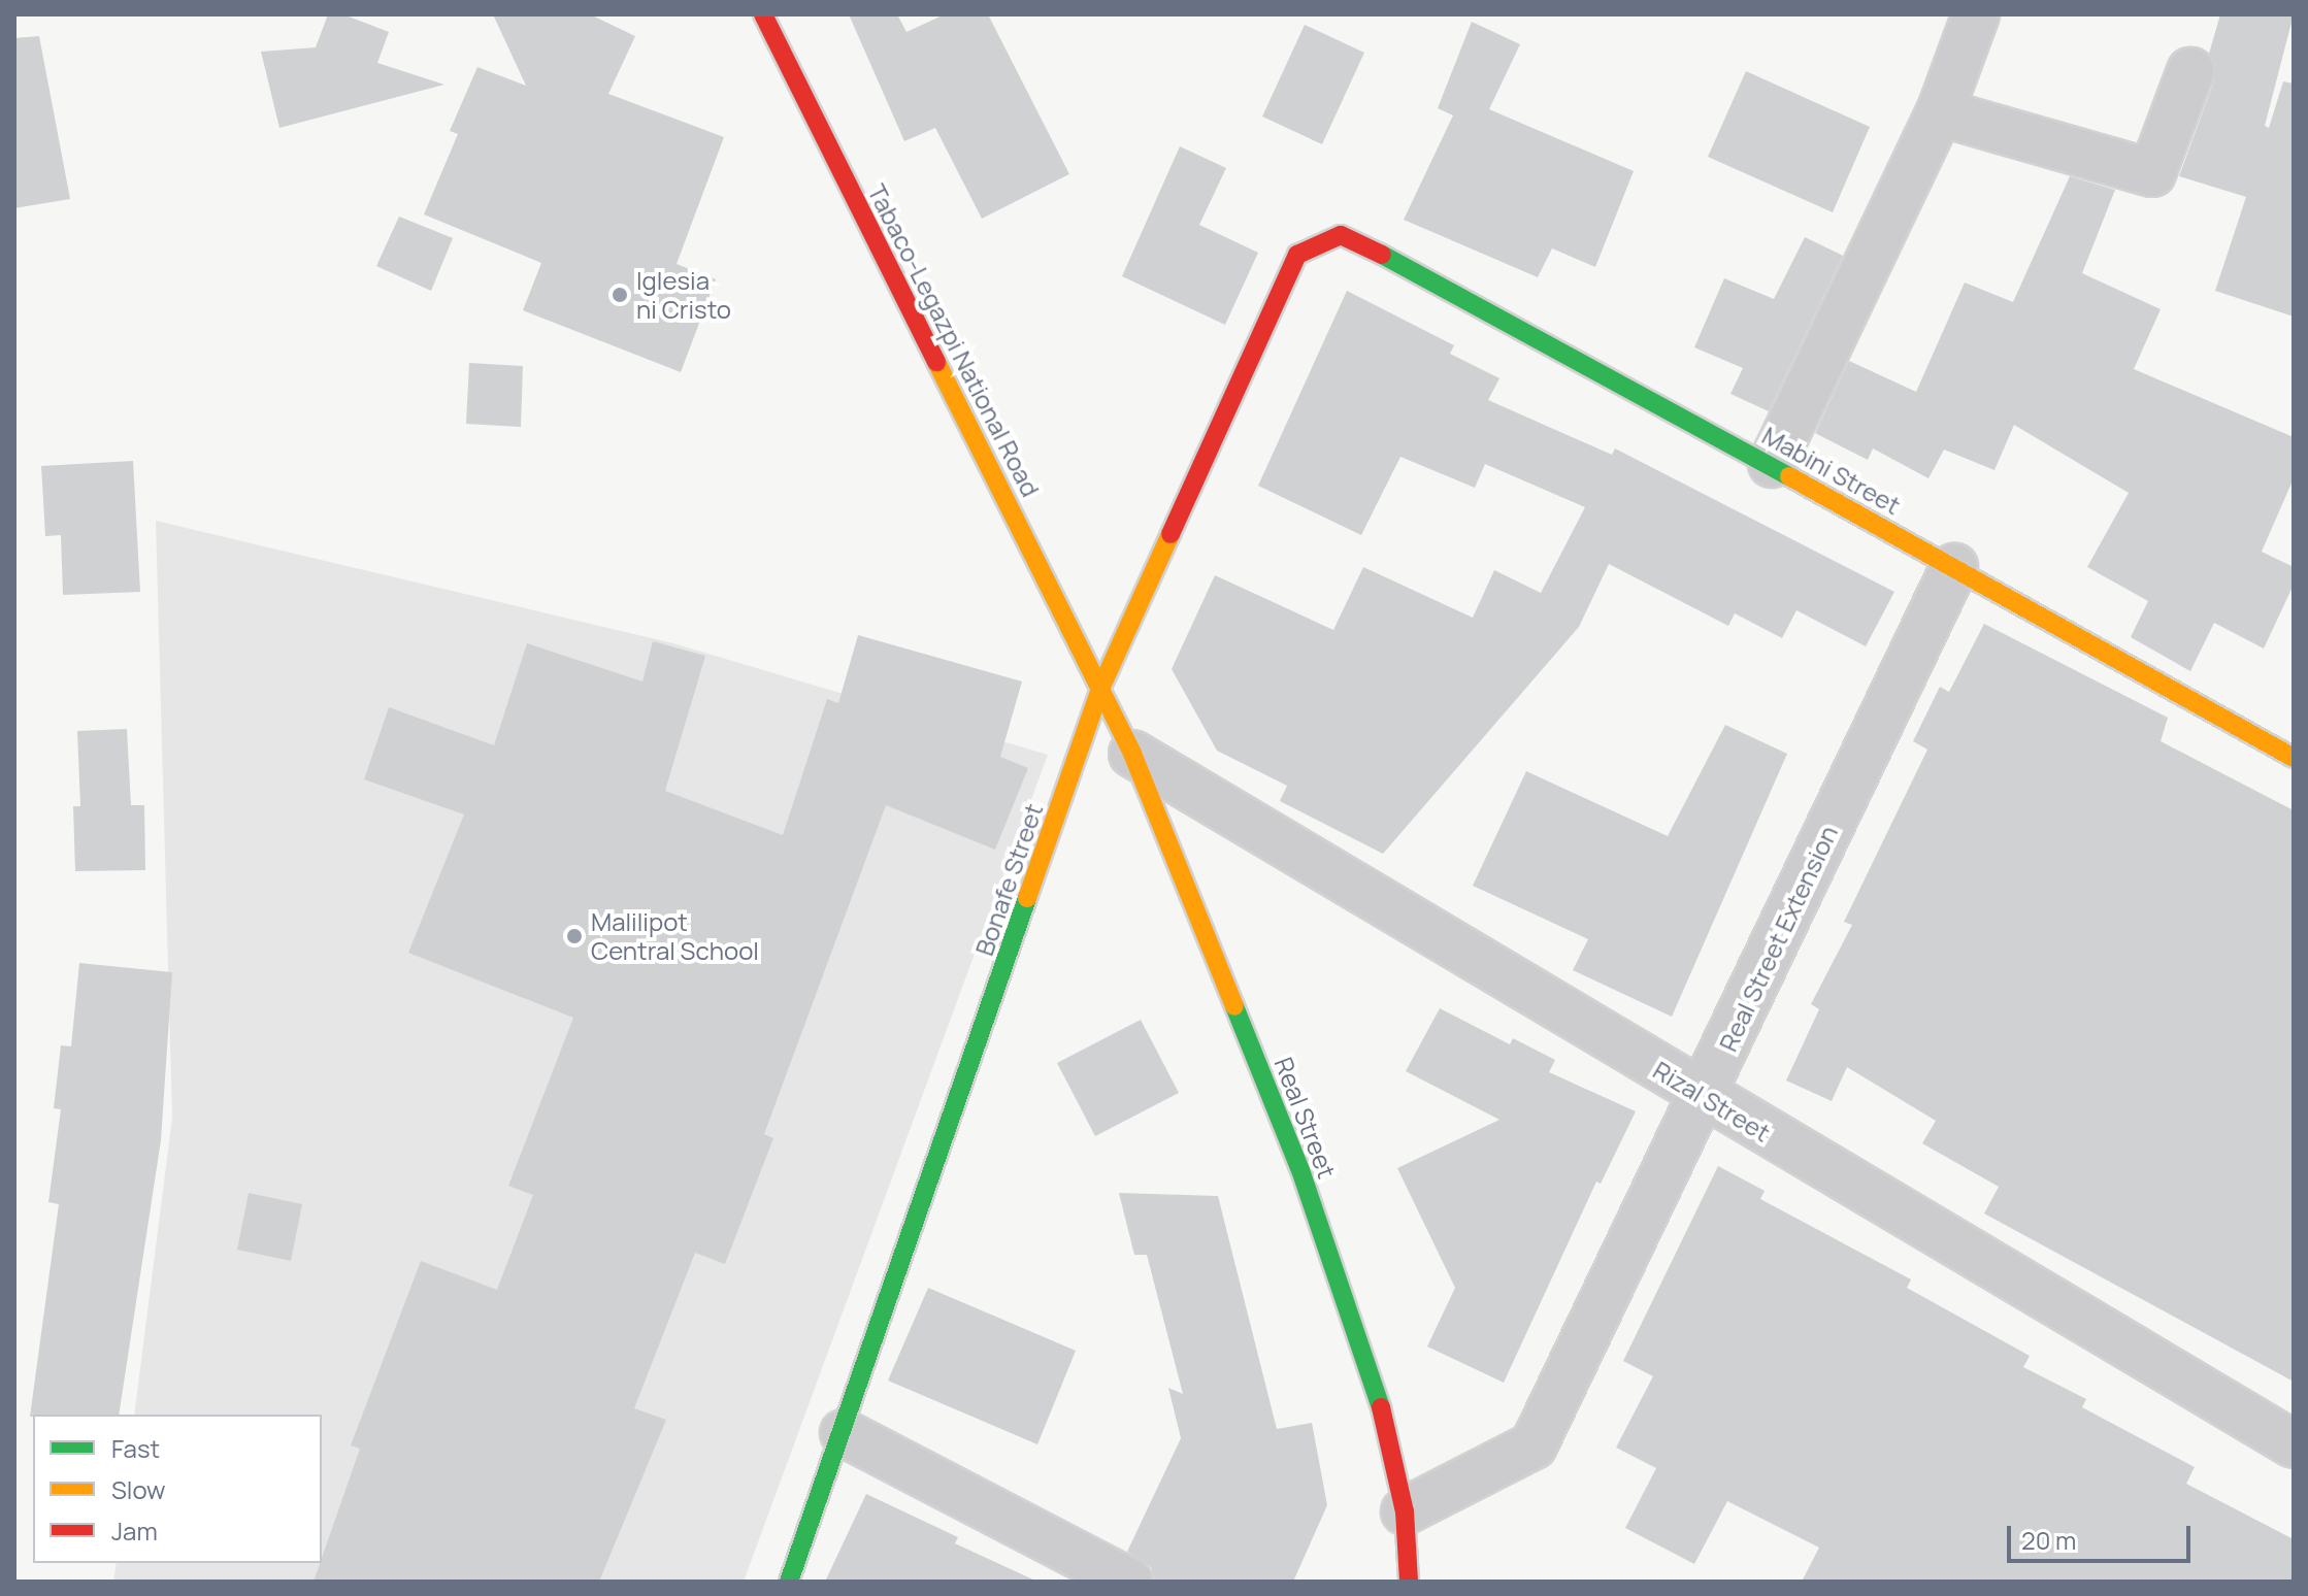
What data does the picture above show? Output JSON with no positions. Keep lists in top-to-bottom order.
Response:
{
  "streets": {
    "street": [
      "Tabaco-Legazpi National Road",
      "Mabini Street",
      "Bonafe Street",
      "Real Street Extension",
      "Rizal Street",
      "Real Street"
    ]
  },
  "crossings": [
    ["Tabaco-Legazpi National Road", "Bonafe Street"],
    ["Tabaco-Legazpi National Road", "Real Street"],
    ["Mabini Street", "Bonafe Street"],
    ["Mabini Street", "Real Street Extension"],
    ["Bonafe Street", "Real Street"],
    ["Real Street Extension", "Rizal Street"],
    ["Real Street Extension", "Real Street"],
    ["Rizal Street", "Real Street"]
  ],
  "places": ["Iglesia ni Cristo", "Malilipot Central School"],
  "legend": ["Fast", "Slow", "Jam"],
  "scale_bar": "20 m"
}
